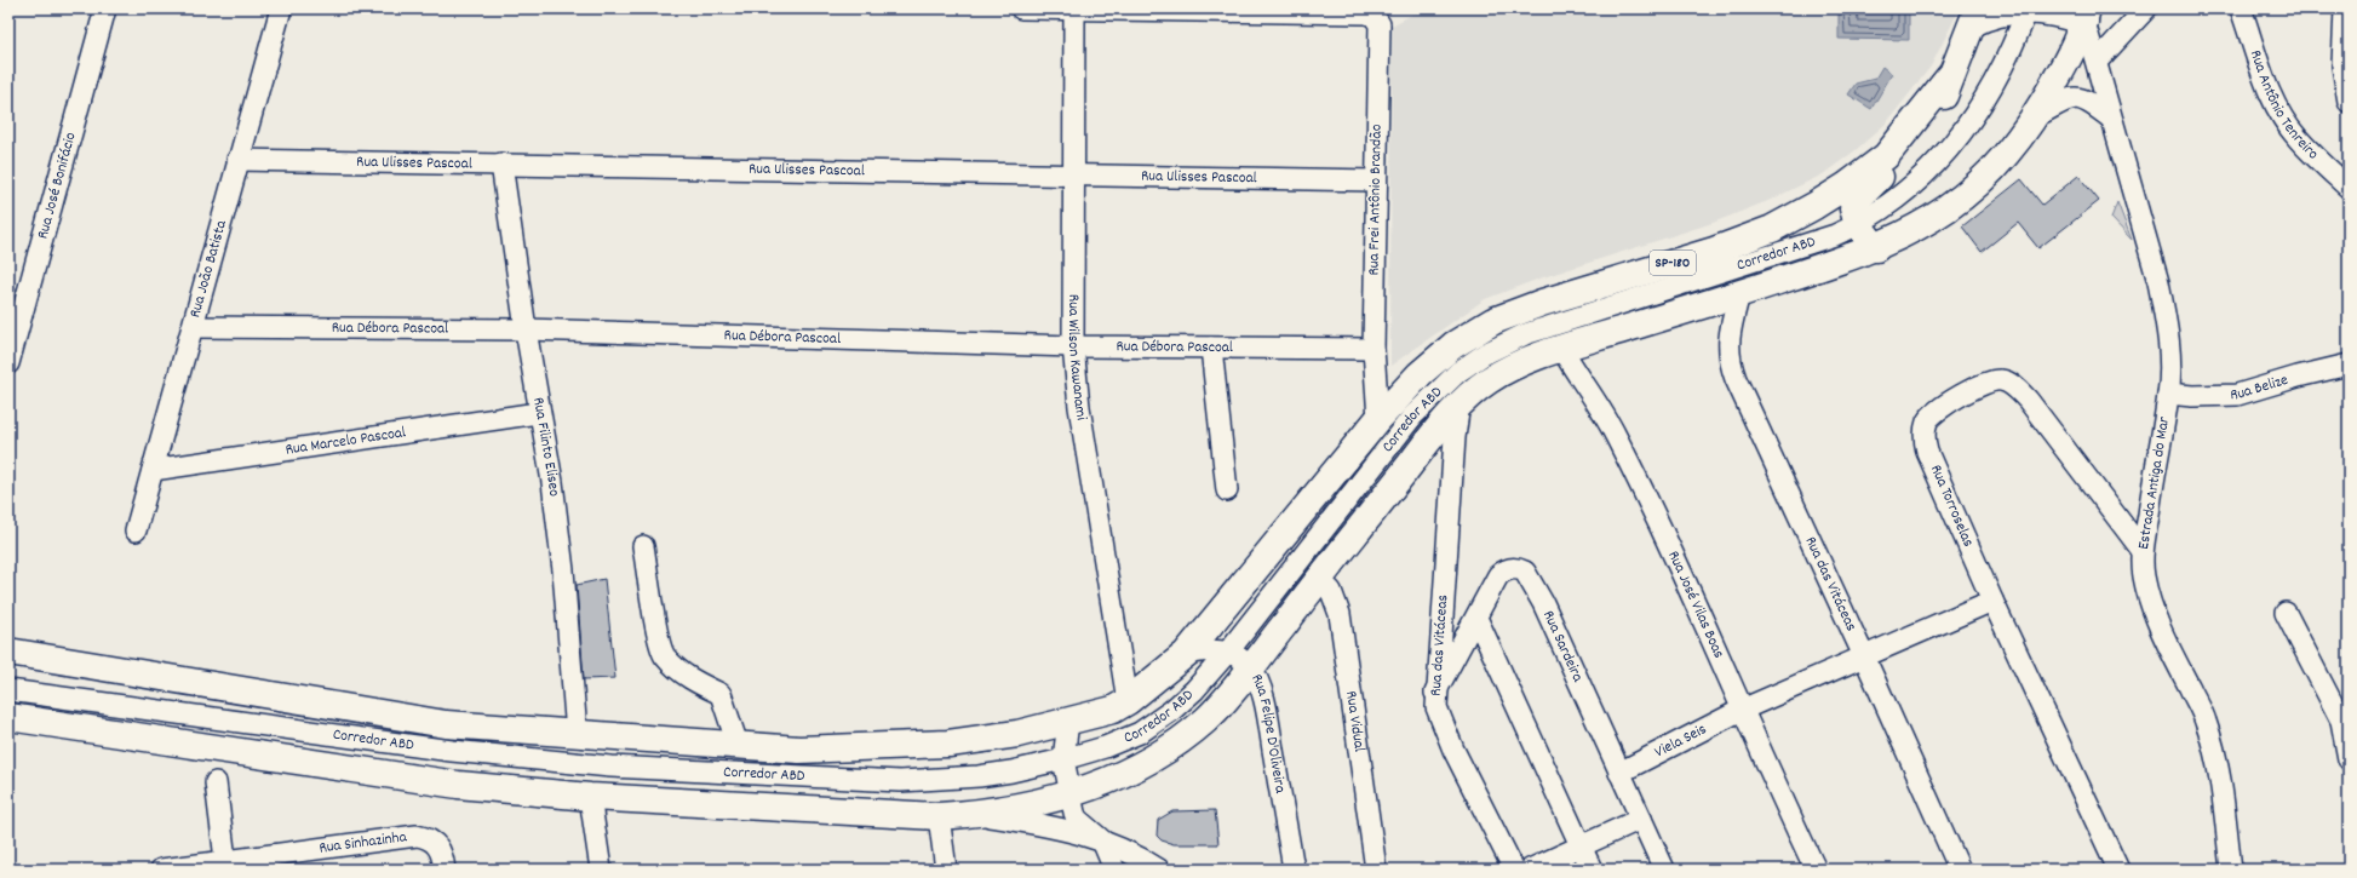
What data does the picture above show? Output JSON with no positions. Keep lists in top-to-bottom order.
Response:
{
  "streets": {
    "main road": ["SP-180"],
    "street": [
      "Rua Antônio Tenreiro",
      "Rua Ulisses Pascoal",
      "Rua José Bonifácio",
      "Rua Frei Antônio Brandão",
      "Corredor ABD",
      "Rua João Batista",
      "Rua Débora Pascoal",
      "Rua Wilson Kawanami",
      "Rua Belize",
      "Rua Marcelo Pascoal",
      "Rua Filinto Eliseo",
      "Estrada Antiga do Mar",
      "Rua Torroselas",
      "Rua das Vitáceas",
      "Rua José Vilas Boas",
      "Rua Sardeira",
      "Rua Vidual",
      "Rua Felipe D'Oliveira",
      "Viela Seis",
      "Rua Sinhazinha"
    ]
  },
  "crossings": [
    ["Rua Ulisses Pascoal", "Rua Frei Antônio Brandão"],
    ["Rua Ulisses Pascoal", "Rua João Batista"],
    ["Rua Ulisses Pascoal", "Rua Wilson Kawanami"],
    ["Rua Ulisses Pascoal", "Rua Filinto Eliseo"],
    ["Rua Frei Antônio Brandão", "SP-180"],
    ["Rua Frei Antônio Brandão", "Rua Débora Pascoal"],
    ["Rua Frei Antônio Brandão", "Rua Wilson Kawanami"],
    ["Corredor ABD", "Rua Felipe D'Oliveira"],
    ["Rua João Batista", "Rua Débora Pascoal"],
    ["Rua João Batista", "Rua Marcelo Pascoal"],
    ["Rua Débora Pascoal", "Rua Wilson Kawanami"],
    ["Rua Débora Pascoal", "Rua Filinto Eliseo"],
    ["Rua Belize", "Estrada Antiga do Mar"],
    ["Rua Marcelo Pascoal", "Rua Filinto Eliseo"],
    ["Estrada Antiga do Mar", "Rua Torroselas"],
    ["Rua Torroselas", "Viela Seis"],
    ["Rua das Vitáceas", "Rua Sardeira"],
    ["Rua das Vitáceas", "Viela Seis"],
    ["Rua José Vilas Boas", "Viela Seis"],
    ["Rua Sardeira", "Viela Seis"]
  ]
}
